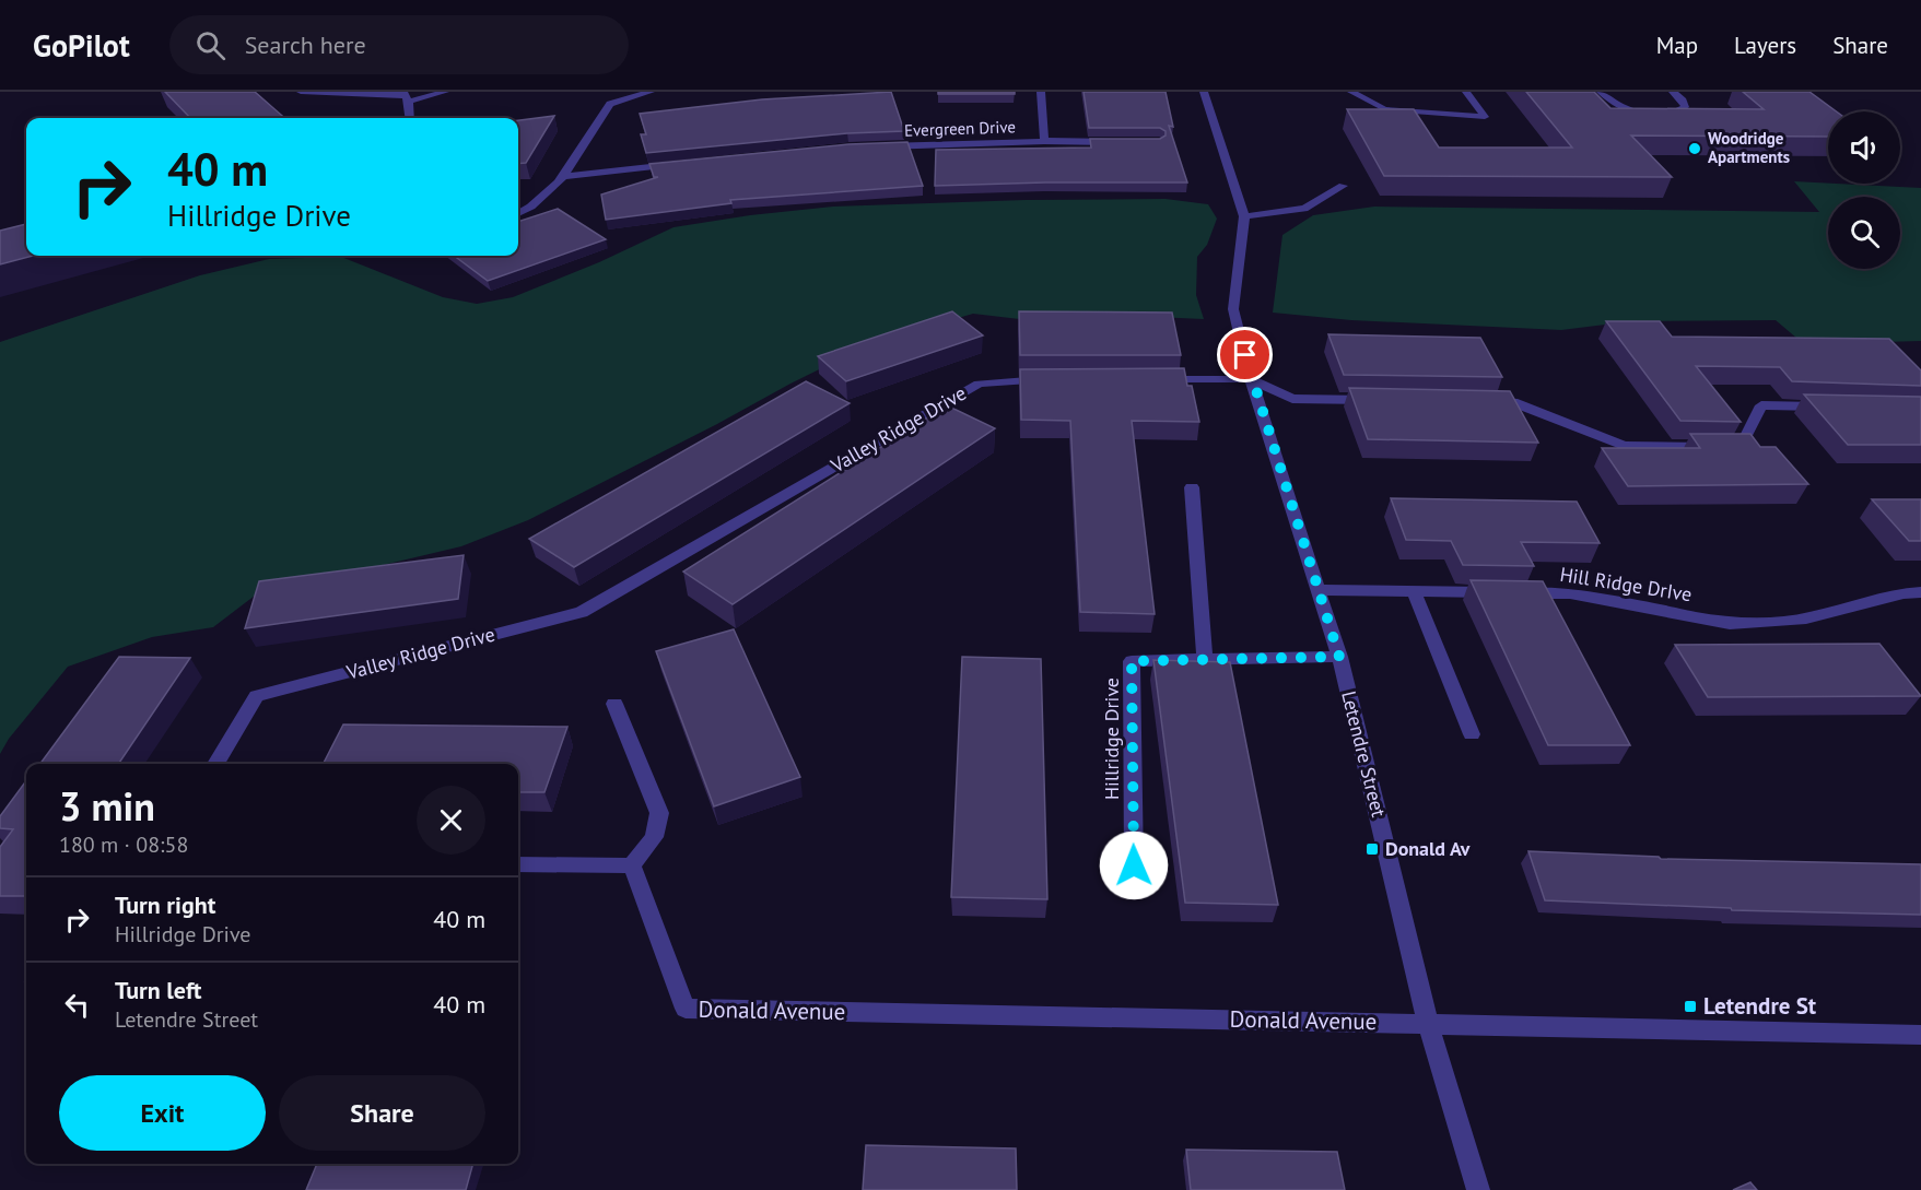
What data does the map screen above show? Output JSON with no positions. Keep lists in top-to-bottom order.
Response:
{
  "streets": {
    "street": [
      "Evergreen Drive",
      "Valley Ridge Drive",
      "Hill Ridge DrIve",
      "Hillridge Drive",
      "Letendre Street",
      "Donald Avenue"
    ]
  },
  "crossings": [
    ["Hill Ridge DrIve", "Letendre Street"],
    ["Hillridge Drive", "Letendre Street"],
    ["Letendre Street", "Donald Avenue"]
  ],
  "places": {
    "other": ["Woodridge Apartments"],
    "transit": ["Donald Av", "Letendre St"]
  },
  "page": {
    "header": "GoPilot",
    "search": "Search here",
    "nav": ["Map", "Layers", "Share"],
    "turn": ["40 m", "Hillridge Drive"],
    "heading": ["3 min", "180 m · 08:58"],
    "list": [
      {
        "name": "Turn right",
        "note": "Hillridge Drive",
        "value": "40 m"
      },
      {
        "name": "Turn left",
        "note": "Letendre Street",
        "value": "40 m"
      }
    ],
    "buttons": ["Exit", "Share"]
  }
}
